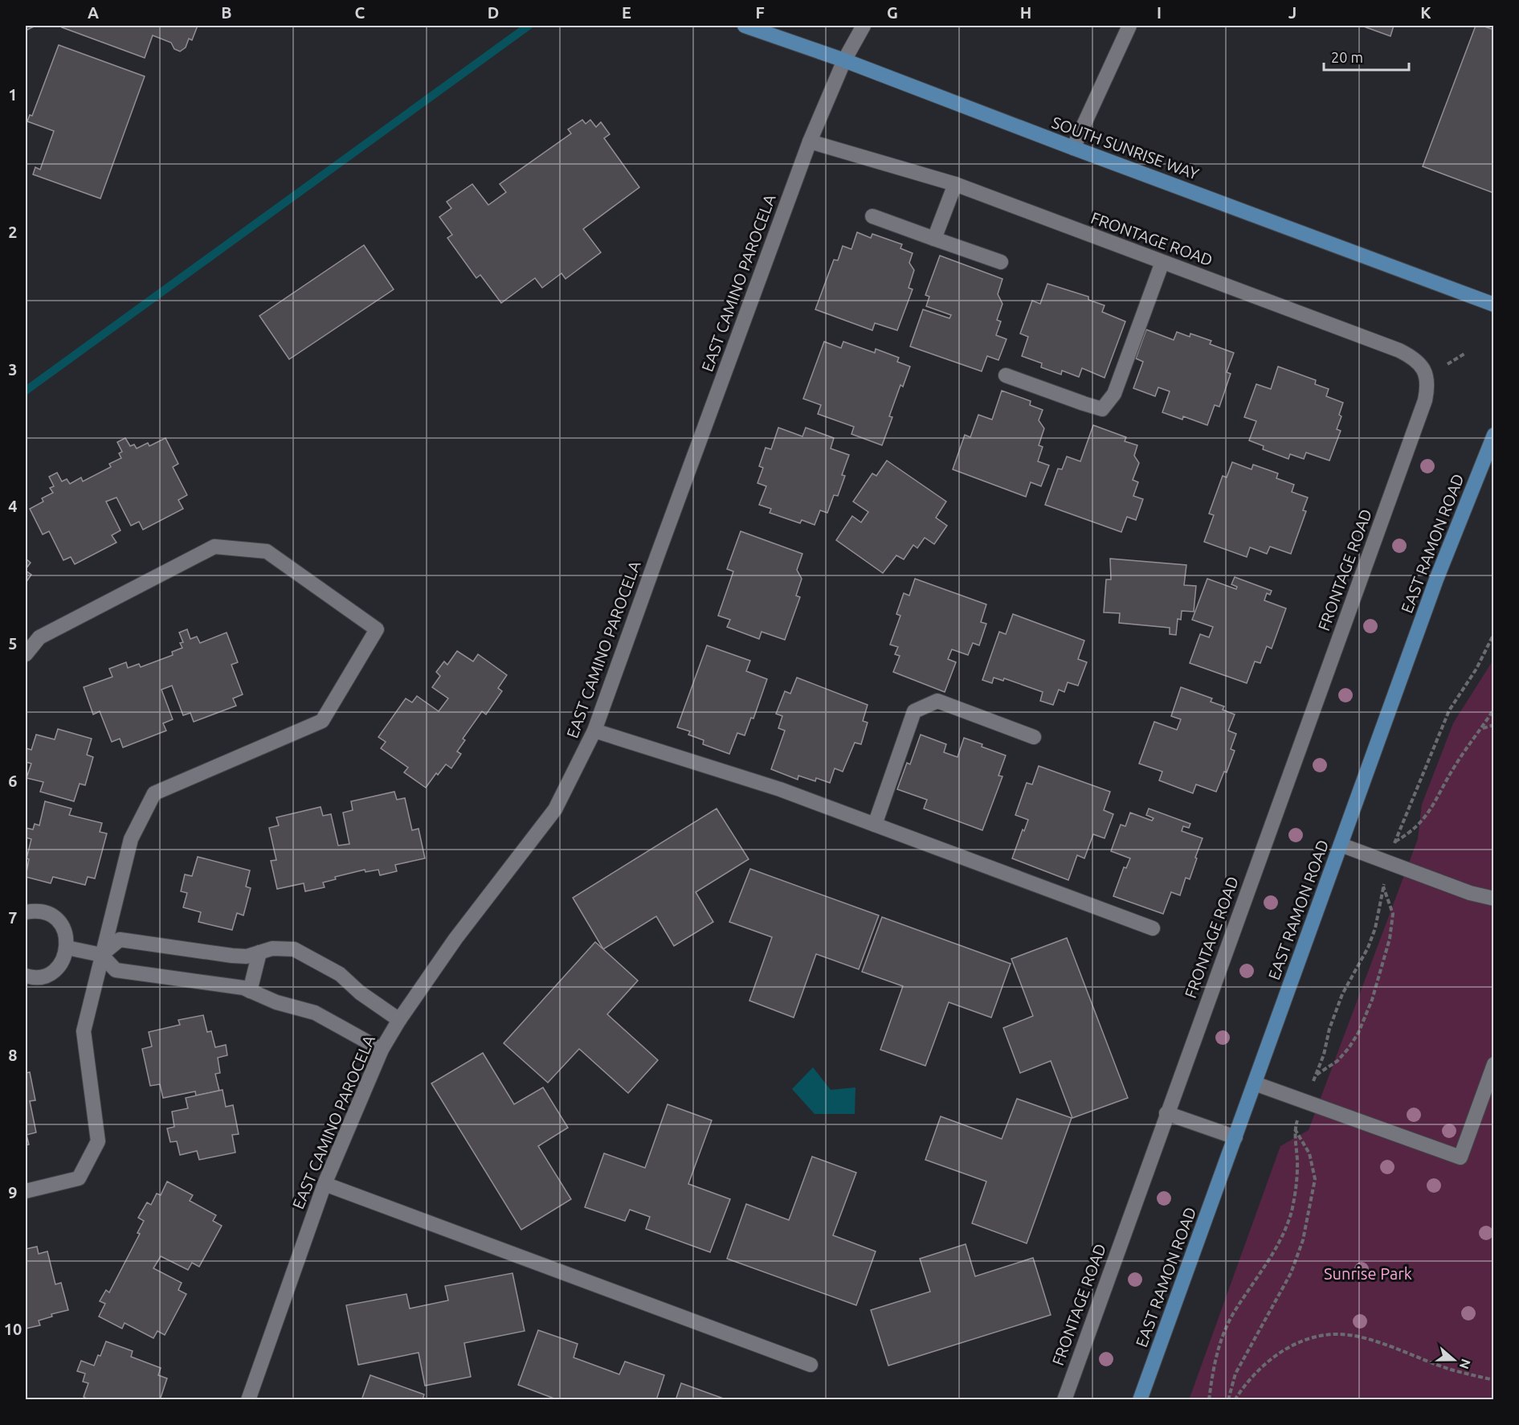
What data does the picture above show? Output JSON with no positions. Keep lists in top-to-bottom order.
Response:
{
  "streets": {
    "main road": ["SOUTH SUNRISE WAY", "EAST RAMON ROAD"],
    "street": ["FRONTAGE ROAD", "EAST CAMINO PAROCELA"]
  },
  "crossings": [
    ["SOUTH SUNRISE WAY", "EAST CAMINO PAROCELA"],
    ["FRONTAGE ROAD", "EAST CAMINO PAROCELA"]
  ],
  "parks": ["Sunrise Park"],
  "scale_bar": "20 m",
  "north": "right",
  "grid": {
    "columns": [
      "A",
      "B",
      "C",
      "D",
      "E",
      "F",
      "G",
      "H",
      "I",
      "J",
      "K"
    ],
    "rows": [
      "1",
      "2",
      "3",
      "4",
      "5",
      "6",
      "7",
      "8",
      "9",
      "10"
    ]
  }
}
